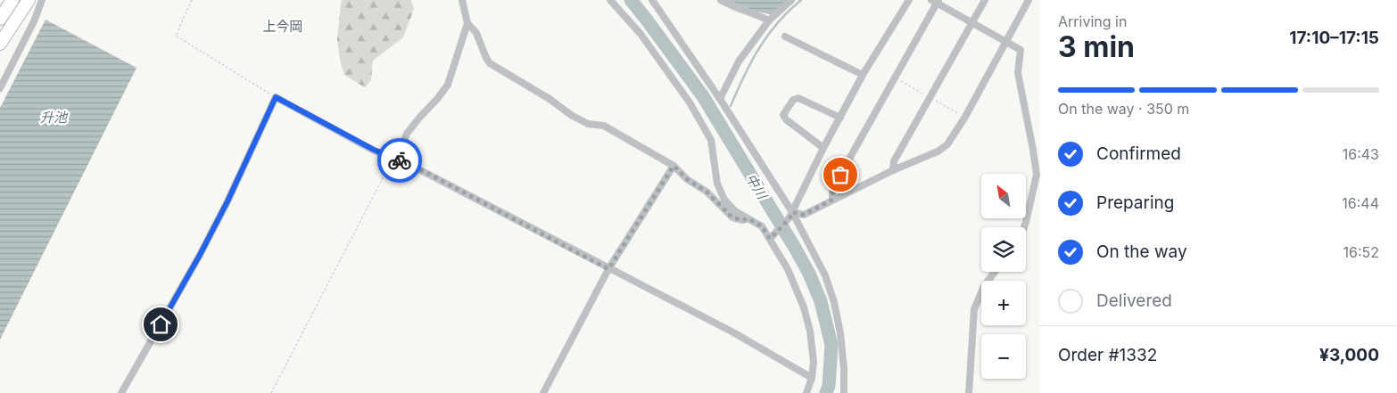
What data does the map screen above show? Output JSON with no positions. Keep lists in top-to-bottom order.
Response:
{
  "districts": ["上今岡"],
  "water": ["升池", "中川"],
  "north": "top left",
  "page": {
    "heading": ["3 min", "Arriving in", "17:10–17:15"],
    "panel": ["Order #1332", "¥3,000"],
    "bar": "On the way · 350 m",
    "list": [
      ["Confirmed", "16:43"],
      ["Preparing", "16:44"],
      ["On the way", "16:52"],
      "Delivered"
    ],
    "map_buttons": ["+", "−"]
  }
}
